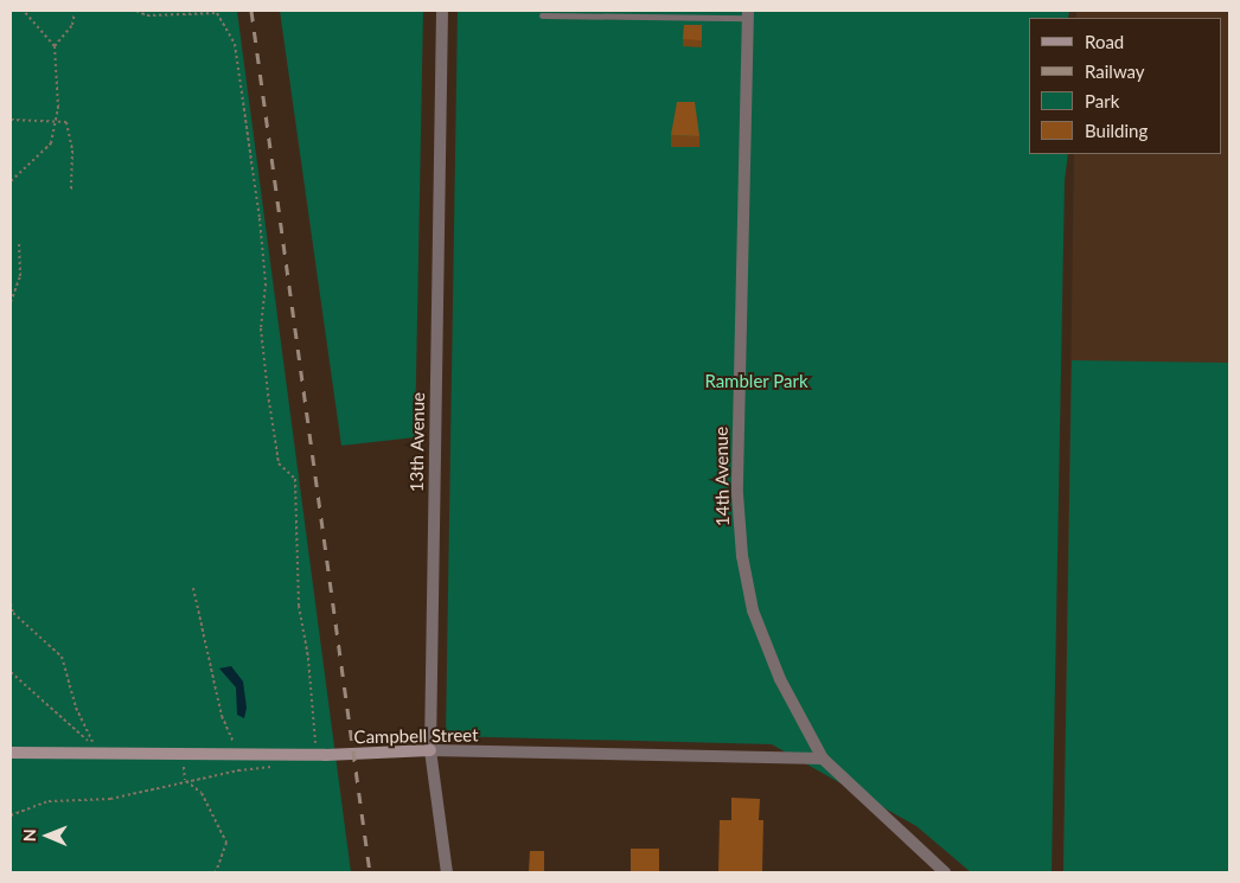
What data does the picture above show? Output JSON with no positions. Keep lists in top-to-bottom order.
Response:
{
  "streets": {
    "street": ["13th Avenue", "14th Avenue", "Campbell Street"]
  },
  "crossings": [
    ["13th Avenue", "Campbell Street"],
    ["14th Avenue", "Campbell Street"]
  ],
  "parks": ["Rambler Park"],
  "legend": [
    "Road",
    "Railway",
    "Park",
    "Building"
  ],
  "north": "left"
}
